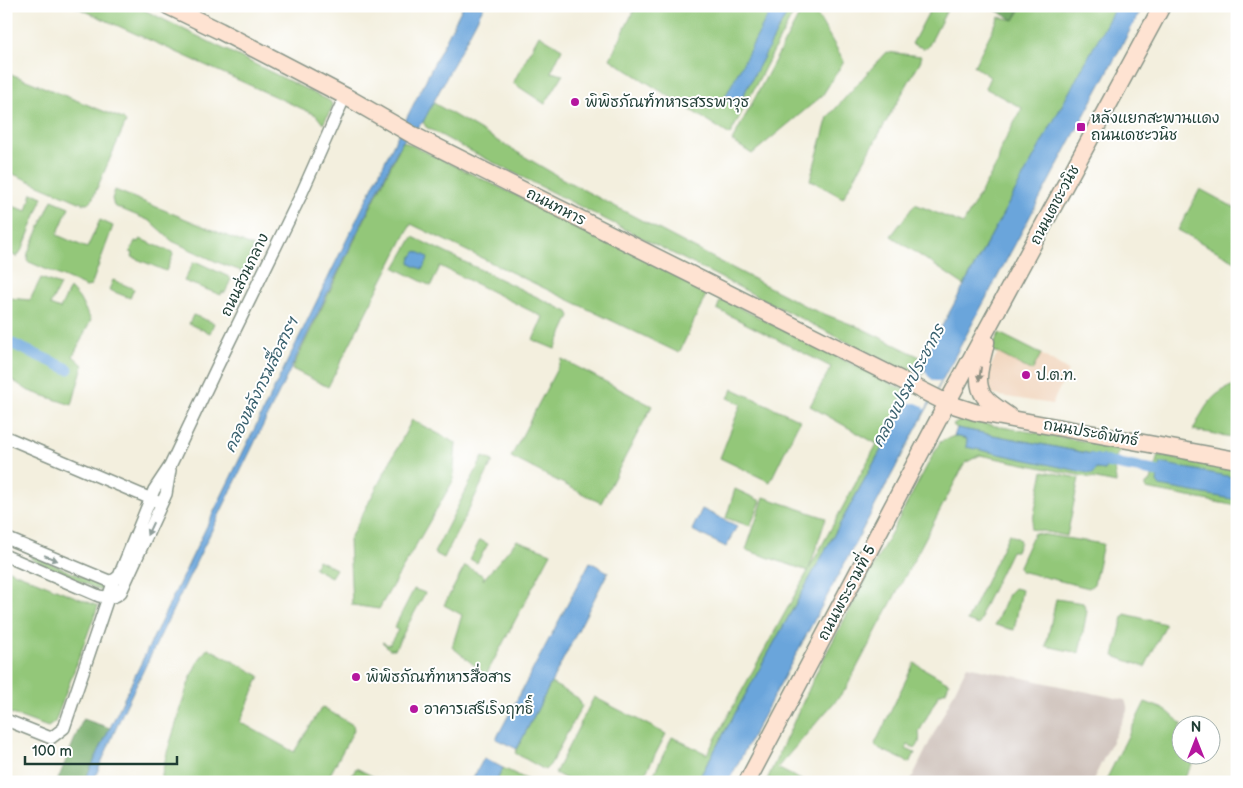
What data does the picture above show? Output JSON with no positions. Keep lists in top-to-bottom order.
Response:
{
  "streets": {
    "main road": [
      "ถนนเตชะวนิช",
      "ถนนทหาร",
      "ถนนประดิพัทธ์",
      "ถนนพระรามที่ 5"
    ],
    "street": ["ถนนส่วนกลาง"]
  },
  "crossings": [
    ["ถนนเตชะวนิช", "ถนนทหาร"],
    ["ถนนเตชะวนิช", "ถนนประดิพัทธ์"],
    ["ถนนเตชะวนิช", "ถนนพระรามที่ 5"],
    ["ถนนทหาร", "ถนนส่วนกลาง"],
    ["ถนนทหาร", "ถนนประดิพัทธ์"],
    ["ถนนทหาร", "ถนนพระรามที่ 5"],
    ["ถนนประดิพัทธ์", "ถนนพระรามที่ 5"]
  ],
  "water": ["คลองหลังกรมสื่อสารฯ", "คลองเปรมประชากร"],
  "places": {
    "other": [
      "พิพิธภัณฑ์ทหารสรรพาวุธ",
      "ป.ต.ท.",
      "พิพิธภัณฑ์ทหารสื่อสาร",
      "อาคารเสรีเริงฤทธิ์"
    ],
    "transit": ["หลังแยกสะพานแดง ถนนเดชะวนิช"]
  },
  "scale_bar": "100 m",
  "north": "top"
}
